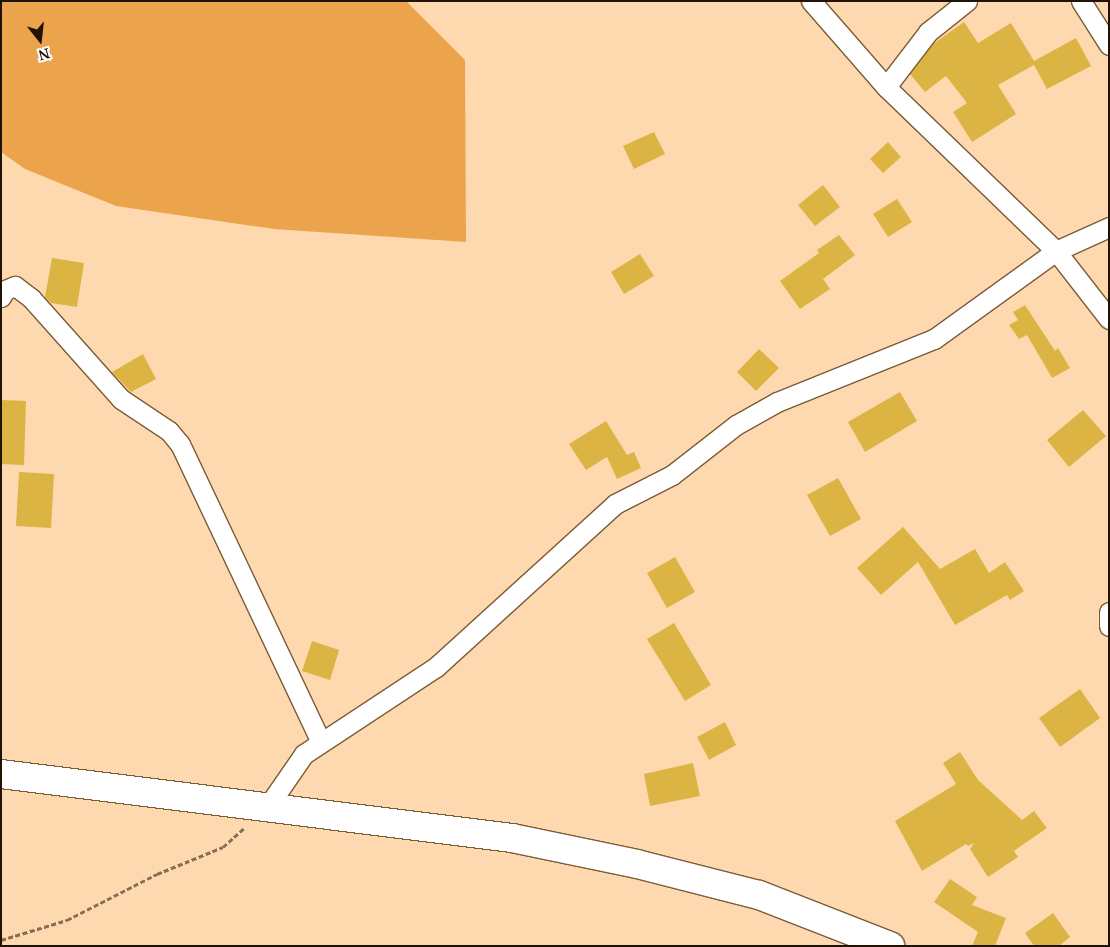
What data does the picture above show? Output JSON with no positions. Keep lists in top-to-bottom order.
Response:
{
  "north": "bottom"
}
